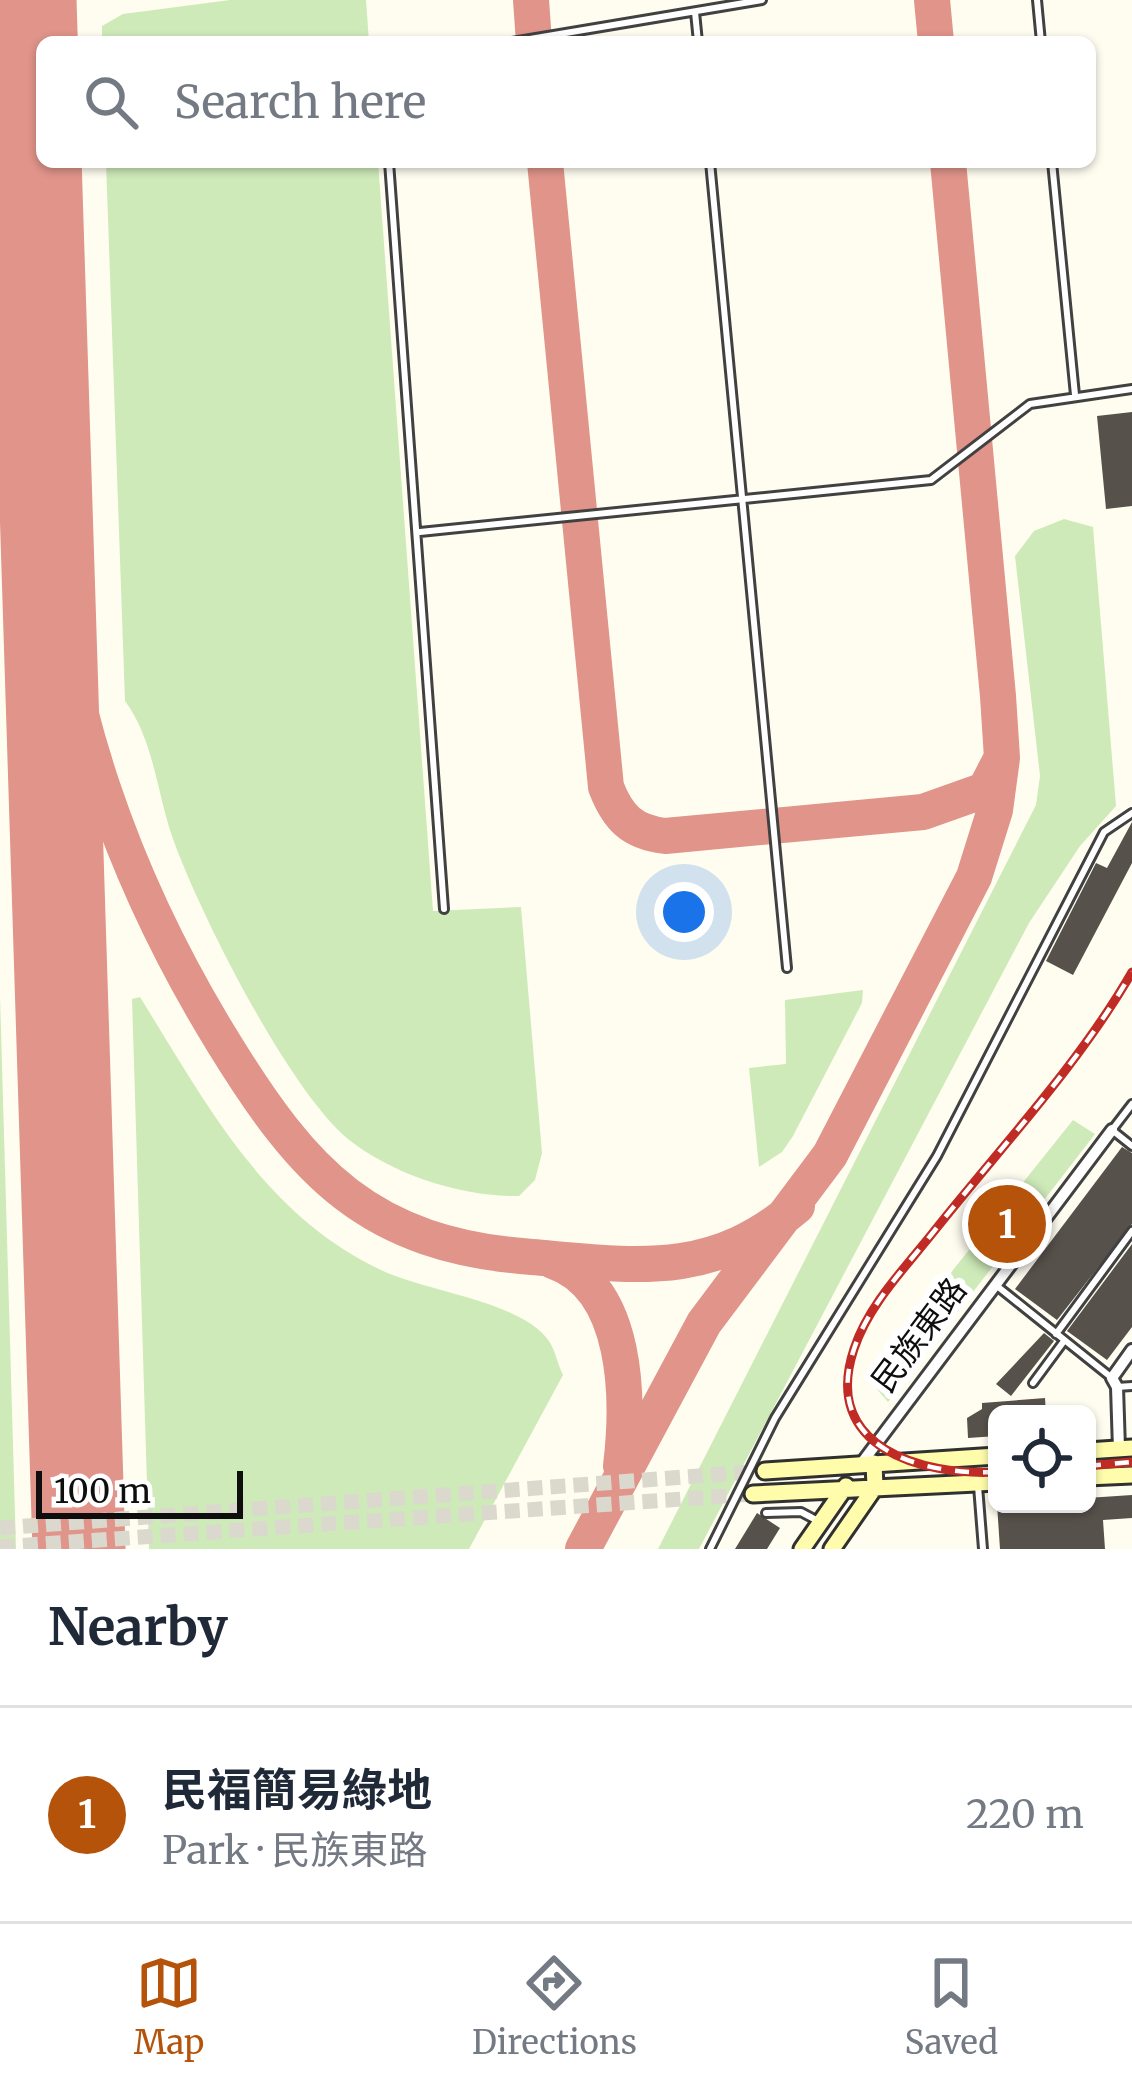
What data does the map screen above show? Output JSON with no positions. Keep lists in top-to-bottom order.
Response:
{
  "streets": {
    "main road": ["民族東路"]
  },
  "scale_bar": "100 m",
  "page": {
    "search": "Search here",
    "pins": "1",
    "scale": "100 m",
    "heading": "Nearby",
    "list": [
      {
        "mark": "1",
        "name": "民福簡易綠地",
        "note": "Park · 民族東路",
        "value": "220 m"
      }
    ],
    "nav": ["Map", "Directions", "Saved"]
  }
}
